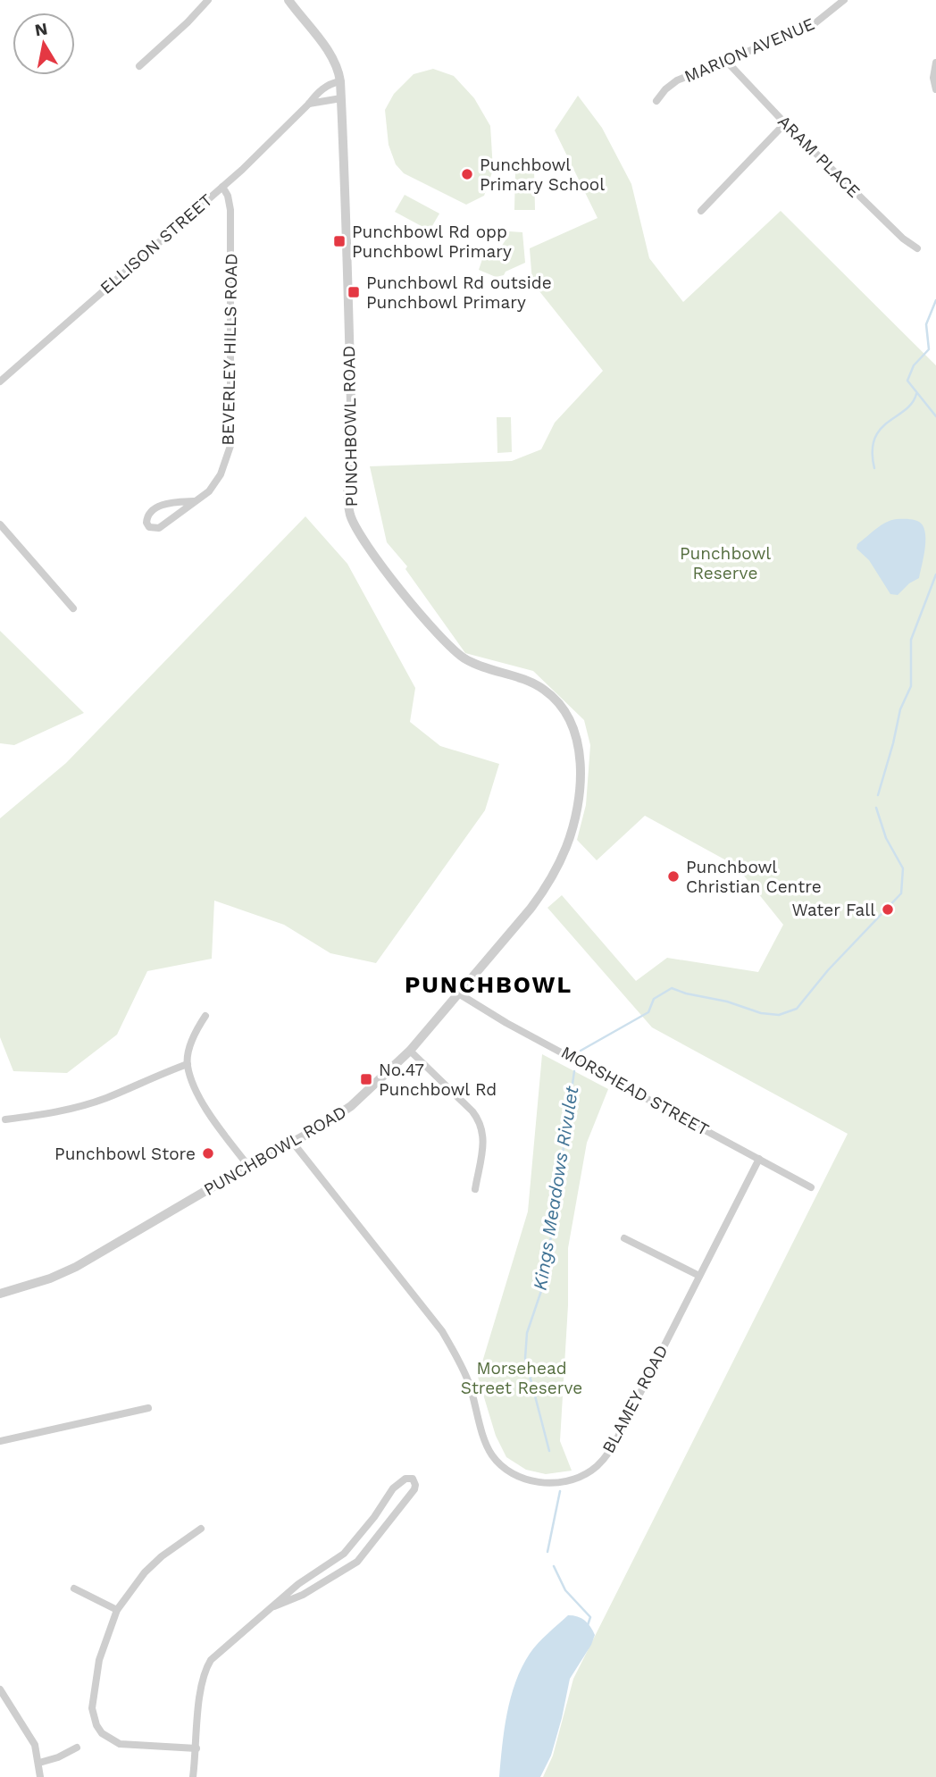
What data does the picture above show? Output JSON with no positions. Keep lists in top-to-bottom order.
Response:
{
  "streets": {
    "street": [
      "MARION AVENUE",
      "ARAM PLACE",
      "ELLISON STREET",
      "BEVERLEY HILLS ROAD",
      "PUNCHBOWL ROAD",
      "MORSHEAD STREET",
      "BLAMEY ROAD"
    ]
  },
  "crossings": [
    ["MARION AVENUE", "ARAM PLACE"],
    ["ELLISON STREET", "BEVERLEY HILLS ROAD"],
    ["ELLISON STREET", "PUNCHBOWL ROAD"],
    ["PUNCHBOWL ROAD", "MORSHEAD STREET"],
    ["PUNCHBOWL ROAD", "BLAMEY ROAD"],
    ["MORSHEAD STREET", "BLAMEY ROAD"]
  ],
  "districts": ["PUNCHBOWL"],
  "water": ["Kings Meadows Rivulet"],
  "parks": ["Punchbowl Reserve", "Morsehead Street Reserve"],
  "places": {
    "other": [
      "Punchbowl Primary School",
      "Punchbowl Christian Centre",
      "Water Fall",
      "Punchbowl Store"
    ],
    "transit": ["Punchbowl Rd opp Punchbowl Primary", "Punchbowl Rd outside Punchbowl Primary", "No.47 Punchbowl Rd"]
  },
  "north": "top"
}
